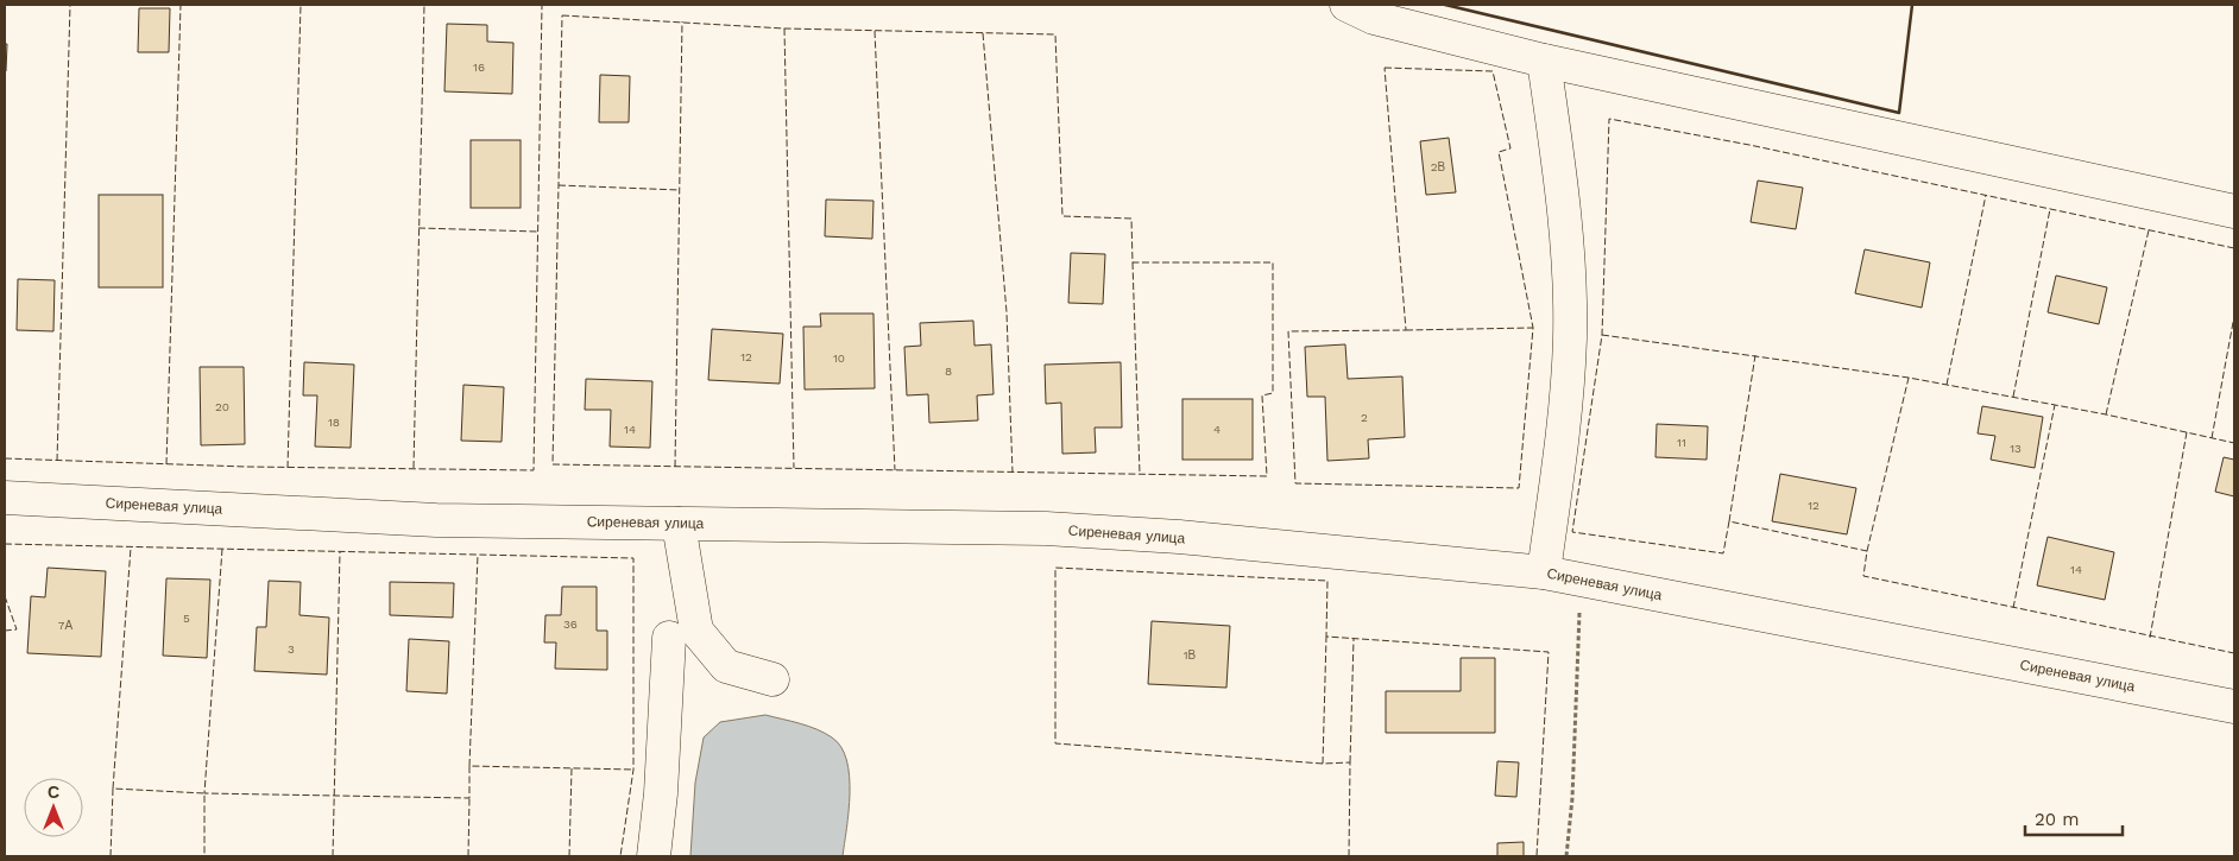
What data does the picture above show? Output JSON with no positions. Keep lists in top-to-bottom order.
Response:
{
  "streets": {
    "street": ["Сиреневая улица"]
  },
  "house_numbers": [
    "16",
    "2В",
    "12",
    "10",
    "8",
    "20",
    "2",
    "18",
    "14",
    "4",
    "11",
    "13",
    "12",
    "14",
    "5",
    "36",
    "7А",
    "3",
    "1В"
  ],
  "scale_bar": "20 m",
  "north": "top"
}
